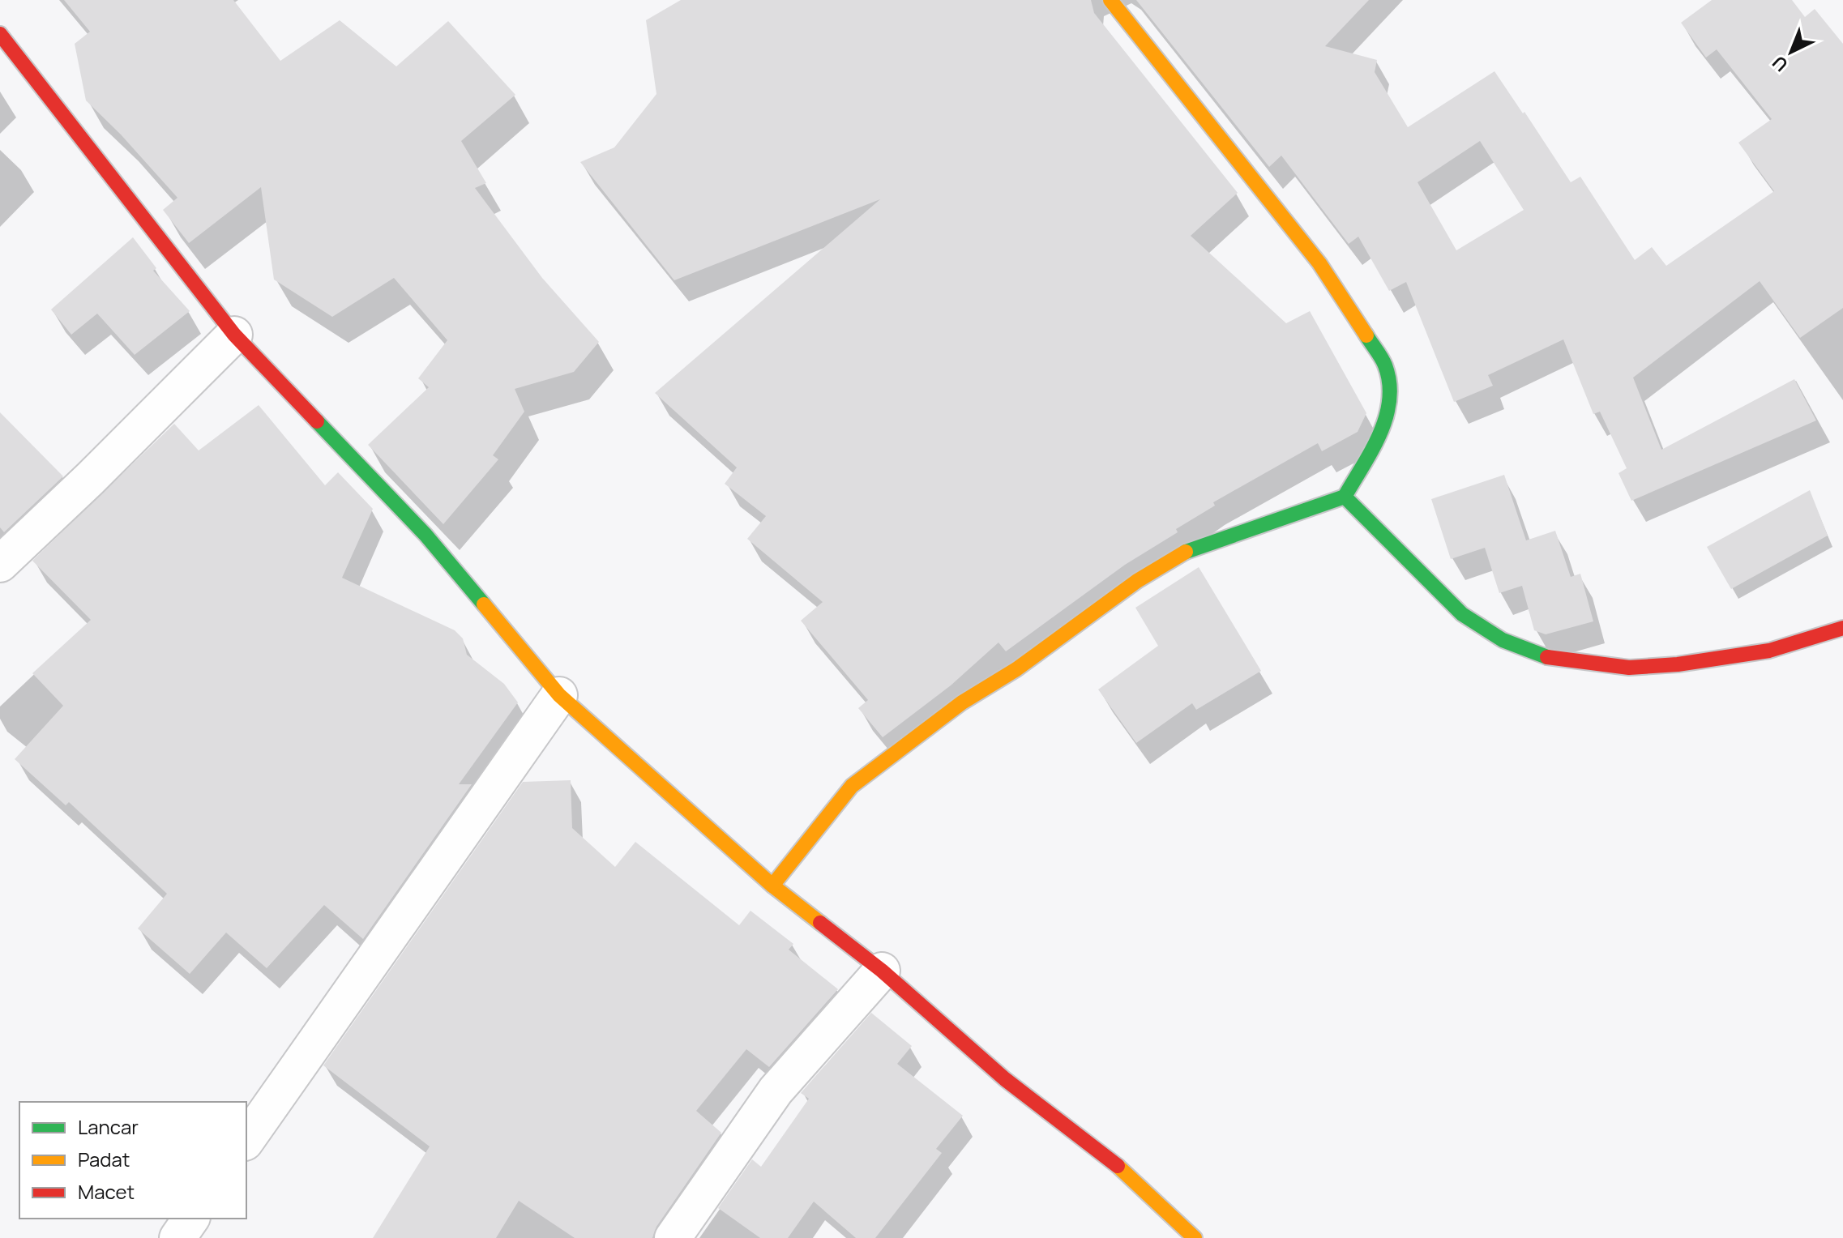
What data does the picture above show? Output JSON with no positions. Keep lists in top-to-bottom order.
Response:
{
  "legend": ["Lancar", "Padat", "Macet"],
  "north": "bottom left"
}
